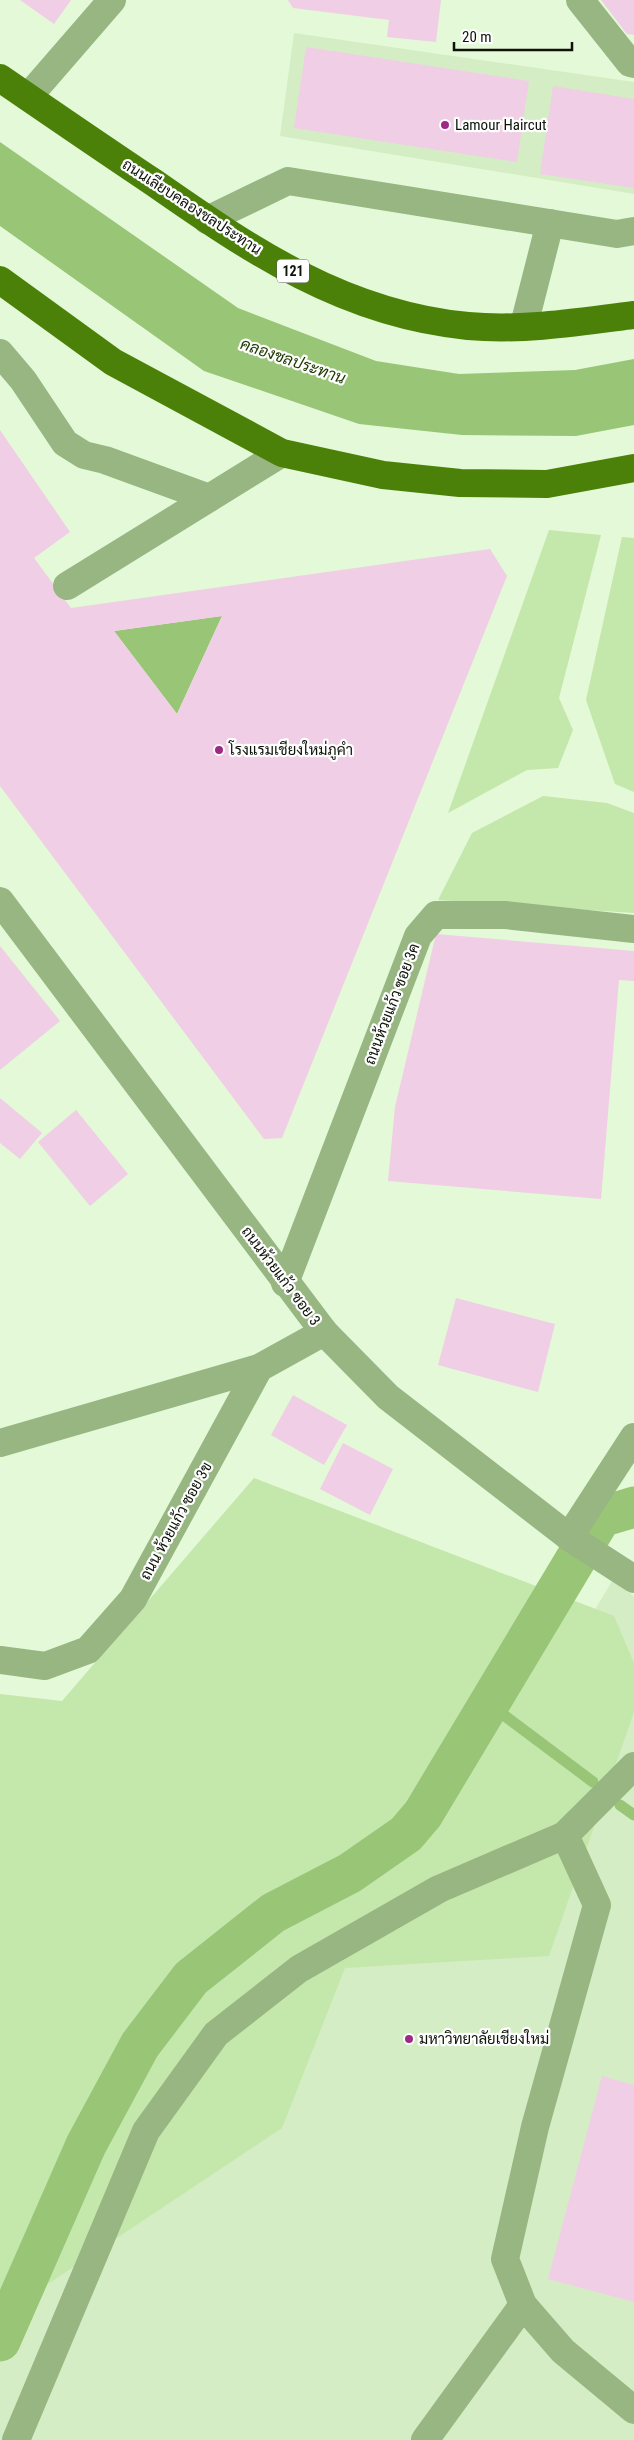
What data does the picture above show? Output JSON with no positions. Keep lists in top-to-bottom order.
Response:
{
  "streets": {
    "main road": ["ถนนเลียบคลองชลประทาน", "121"],
    "street": ["ถนนห้วยแก้ว ซอย 3ค", "ถนนห้วยแก้ว ซอย 3", "ถนน ห้วยแก้ว ซอย 3ข"]
  },
  "crossings": [
    ["ถนนห้วยแก้ว ซอย 3ค", "ถนนห้วยแก้ว ซอย 3"]
  ],
  "water": ["คลองชลประทาน"],
  "places": ["Lamour Haircut", "โรงแรมเชียงใหม่ภูคำ", "มหาวิทยาลัยเชียงใหม่"],
  "scale_bar": "20 m"
}
